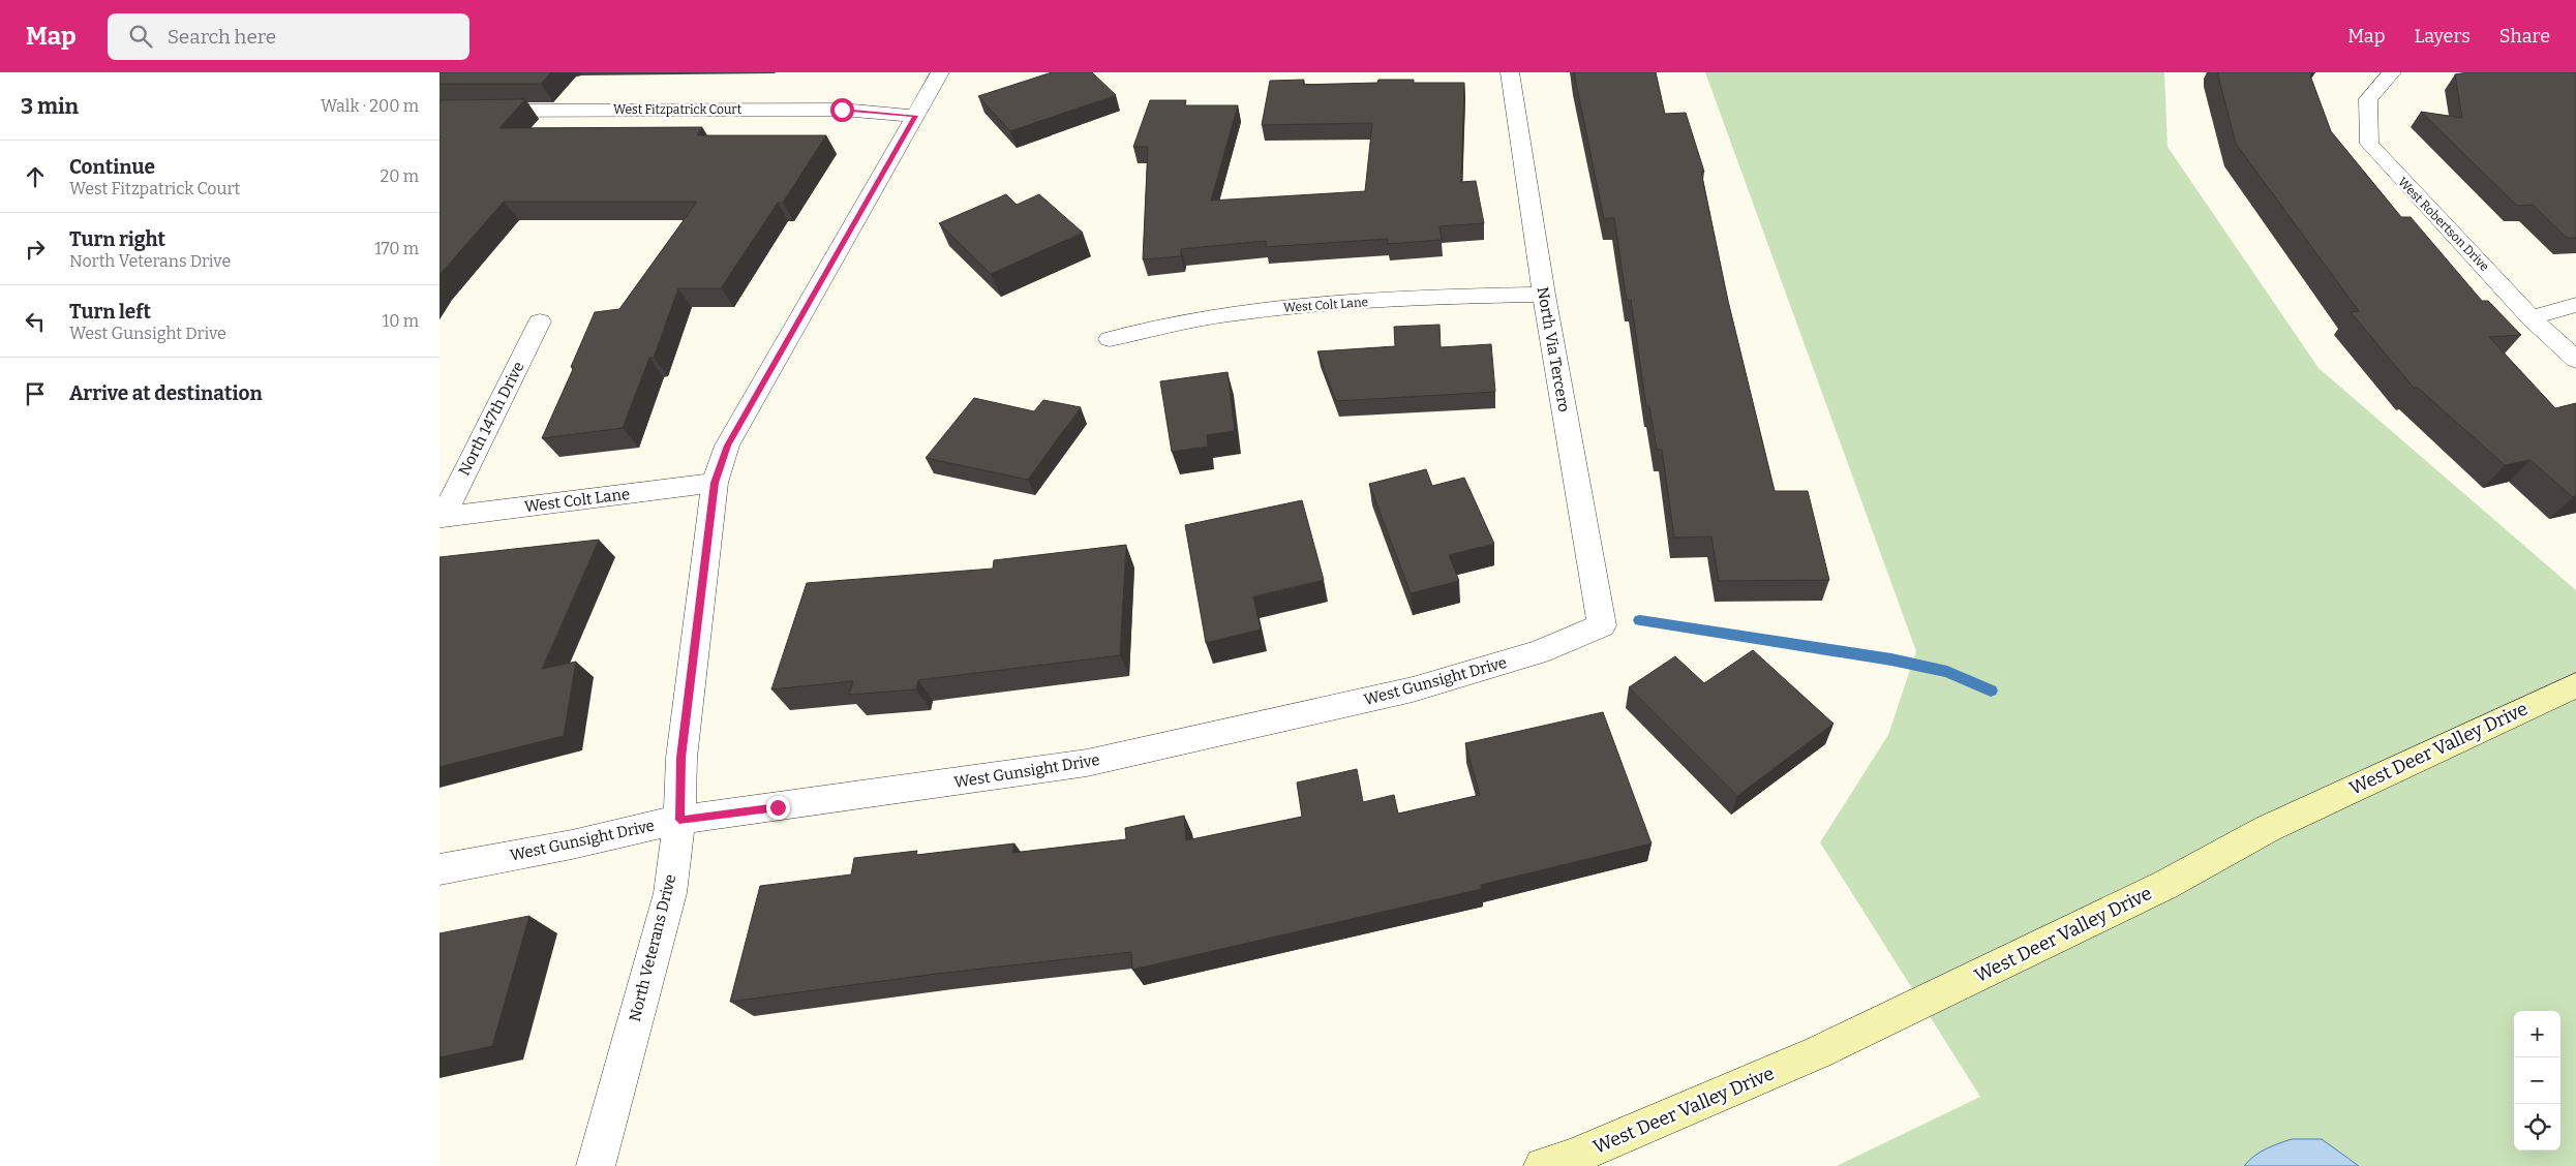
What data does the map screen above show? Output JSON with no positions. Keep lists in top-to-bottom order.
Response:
{
  "streets": {
    "street": [
      "West Fitzpatrick Court",
      "West Robertson Drive",
      "West Colt Lane",
      "North Via Tercero",
      "North 147th Drive",
      "West Gunsight Drive",
      "West Deer Valley Drive",
      "North Veterans Drive"
    ]
  },
  "crossings": [
    ["West Fitzpatrick Court", "North Veterans Drive"],
    ["West Colt Lane", "North Via Tercero"],
    ["West Colt Lane", "North 147th Drive"],
    ["West Colt Lane", "North Veterans Drive"],
    ["North Via Tercero", "West Gunsight Drive"],
    ["West Gunsight Drive", "North Veterans Drive"]
  ],
  "page": {
    "header": "Map",
    "search": "Search here",
    "nav": ["Map", "Layers", "Share"],
    "heading": ["3 min", "Walk · 200 m"],
    "list": [
      ["Continue", "West Fitzpatrick Court", "20 m"],
      ["Turn right", "North Veterans Drive", "170 m"],
      ["Turn left", "West Gunsight Drive", "10 m"],
      "Arrive at destination"
    ],
    "map_buttons": ["+", "−"]
  }
}
